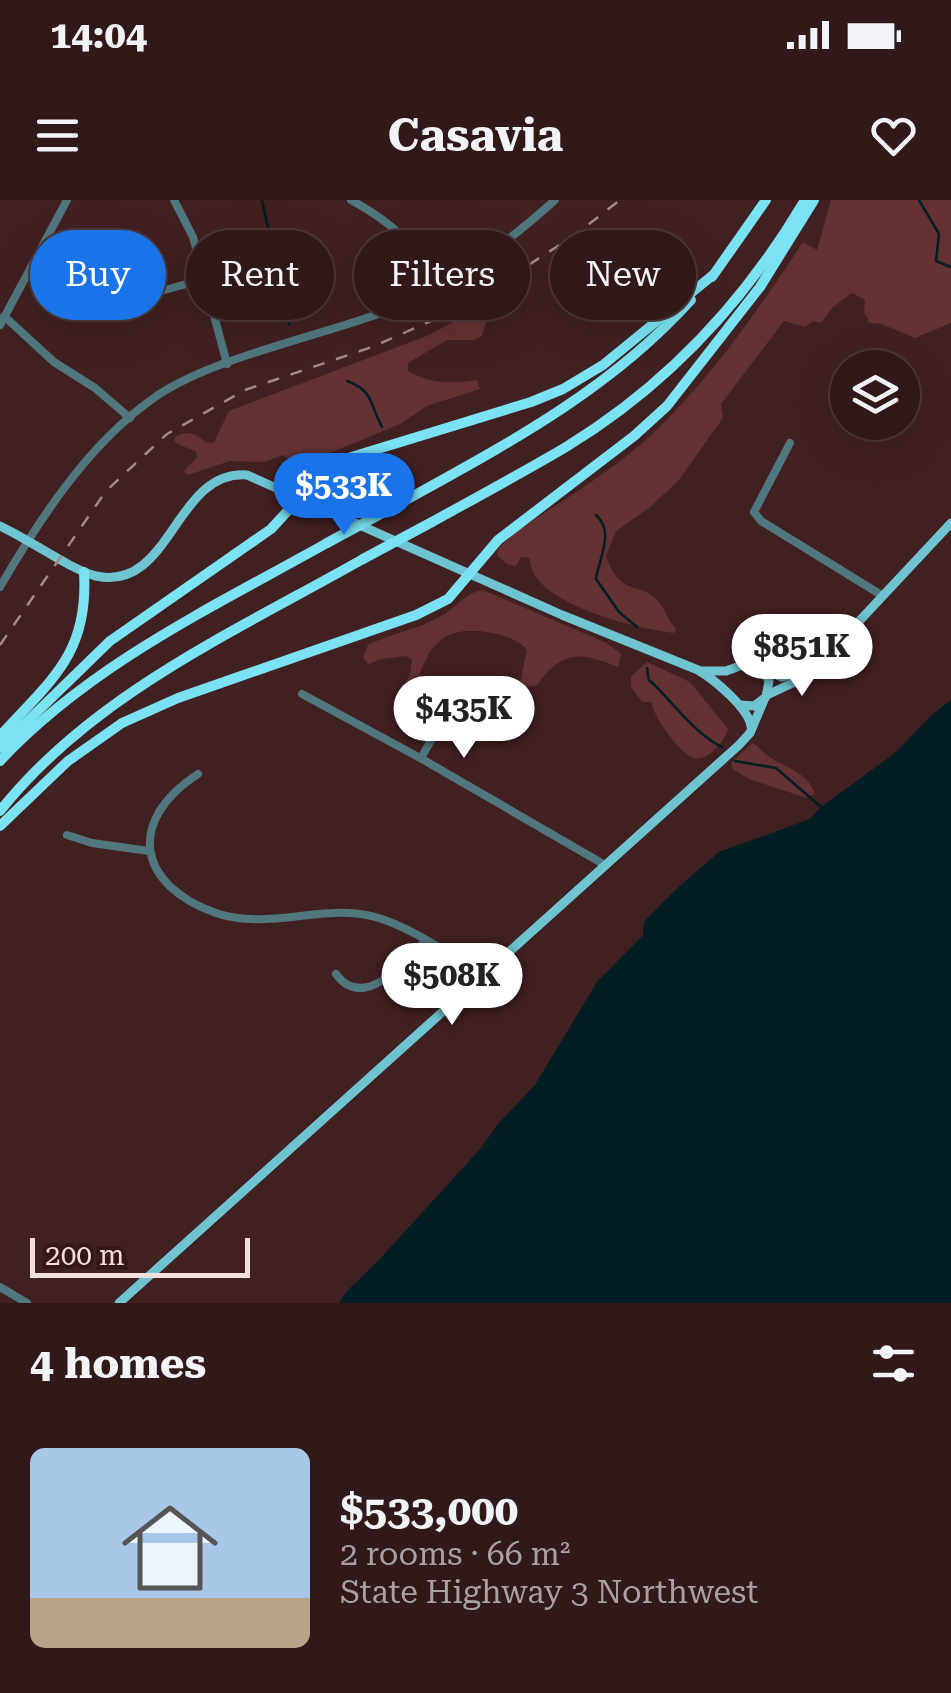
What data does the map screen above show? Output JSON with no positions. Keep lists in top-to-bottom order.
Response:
{
  "scale_bar": "200 m",
  "page": {
    "status": "14:04",
    "header": "Casavia",
    "chip": [
      "Buy",
      "Rent",
      "Filters",
      "New"
    ],
    "price": [
      "$533K",
      "$851K",
      "$435K",
      "$508K"
    ],
    "scale": "200 m",
    "heading": "4 homes",
    "list": [
      {
        "name": "$533,000",
        "note": "2 rooms · 66 m² · State Highway 3 Northwest"
      }
    ]
  }
}
